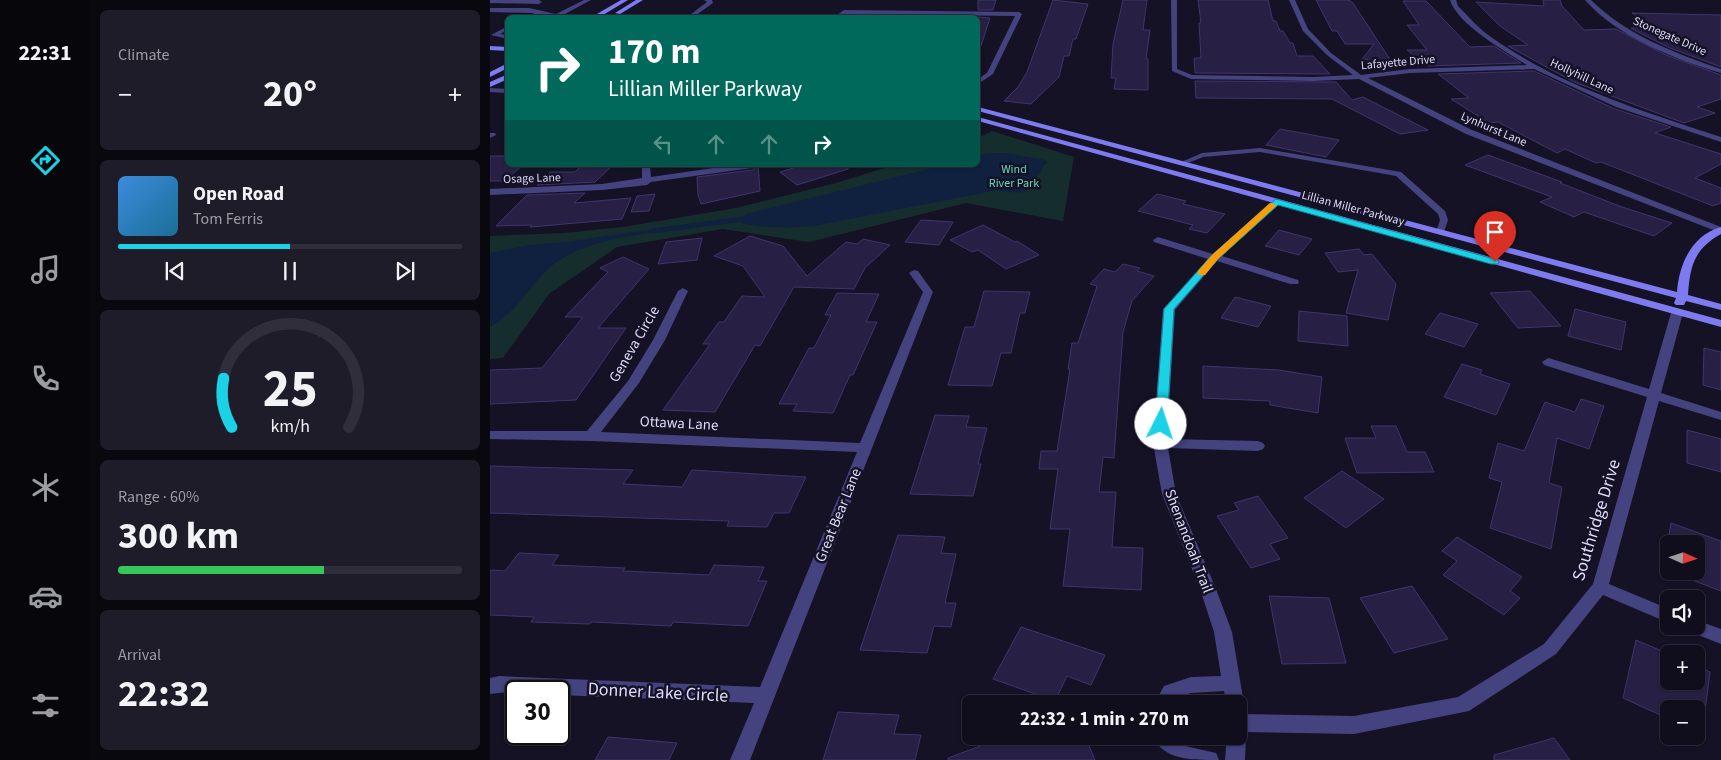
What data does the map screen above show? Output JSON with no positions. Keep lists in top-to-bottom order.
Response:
{
  "streets": {
    "main road": ["Lillian Miller Parkway", "Southridge Drive"],
    "street": [
      "Stonegate Drive",
      "Lafayette Drive",
      "Hollyhill Lane",
      "Lynhurst Lane",
      "Osage Lane",
      "Geneva Circle",
      "Ottawa Lane",
      "Great Bear Lane",
      "Shenandoah Trail",
      "Donner Lake Circle"
    ]
  },
  "crossings": [
    ["Lafayette Drive", "Hollyhill Lane"],
    ["Lafayette Drive", "Lynhurst Lane"],
    ["Lynhurst Lane", "Southridge Drive"],
    ["Lillian Miller Parkway", "Southridge Drive"],
    ["Lillian Miller Parkway", "Shenandoah Trail"],
    ["Geneva Circle", "Ottawa Lane"],
    ["Ottawa Lane", "Great Bear Lane"],
    ["Great Bear Lane", "Donner Lake Circle"]
  ],
  "parks": ["Wind River Park"],
  "north": "right",
  "page": {
    "tabs": "22:31",
    "tile": [
      "Climate",
      ["Range · 60%", "300 km"],
      ["Arrival", "22:32"]
    ],
    "turn": ["170 m", "Lillian Miller Parkway"],
    "heat": ["−", "20°", "+"],
    "song": ["Open Road", "Tom Ferris"],
    "map_buttons": ["+", "−"],
    "limit": "30",
    "trip": "22:32 · 1 min · 270 m",
    "gauge": ["25", "km/h"]
  }
}
